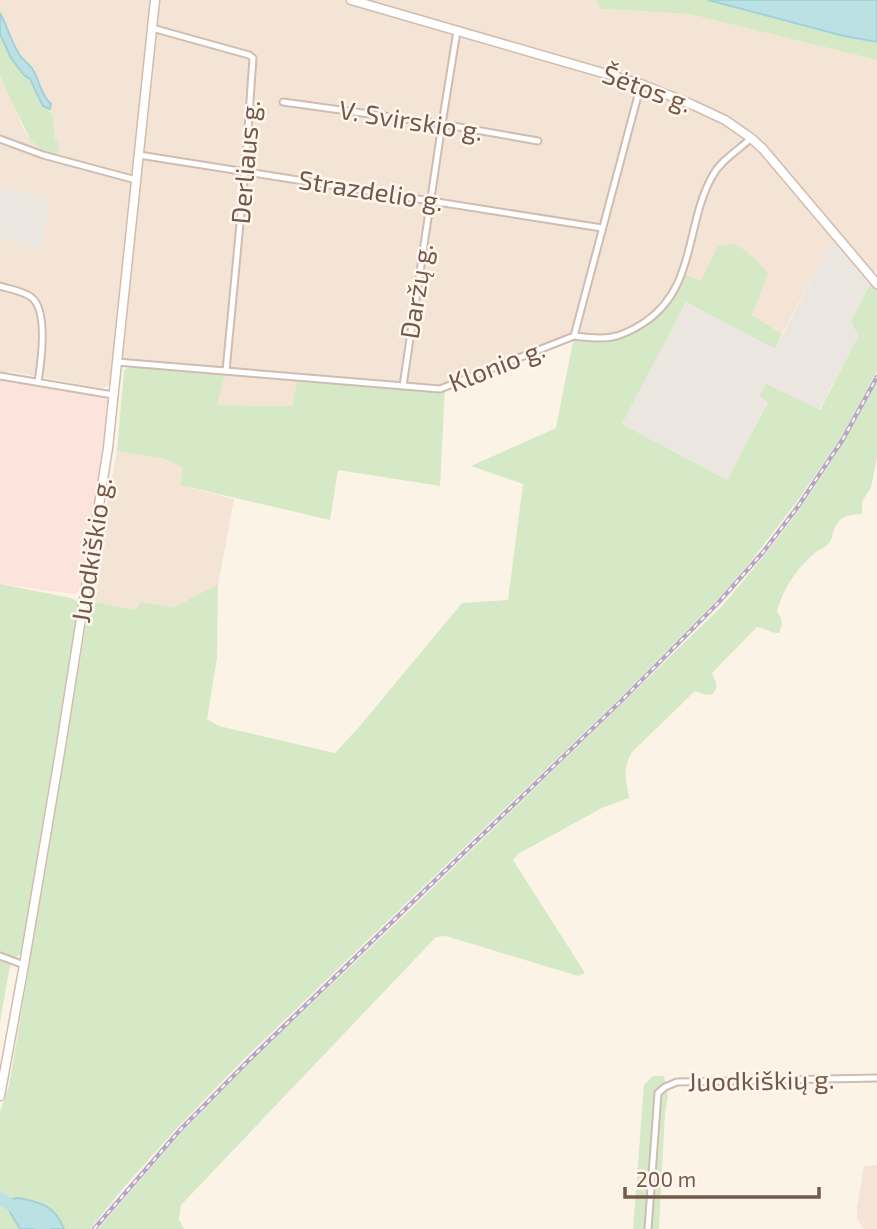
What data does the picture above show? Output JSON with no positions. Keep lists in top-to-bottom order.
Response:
{
  "streets": {
    "street": [
      "Šėtos g.",
      "V. Svirskio g.",
      "Derliaus g.",
      "Strazdelio g.",
      "Daržų g.",
      "Klonio g.",
      "Juodkiškio g.",
      "Juodkiškių g."
    ]
  },
  "crossings": [
    ["Šėtos g.", "Daržų g."],
    ["Šėtos g.", "Klonio g."],
    ["V. Svirskio g.", "Daržų g."],
    ["Derliaus g.", "Strazdelio g."],
    ["Derliaus g.", "Klonio g."],
    ["Derliaus g.", "Juodkiškio g."],
    ["Strazdelio g.", "Daržų g."],
    ["Strazdelio g.", "Klonio g."],
    ["Strazdelio g.", "Juodkiškio g."],
    ["Daržų g.", "Klonio g."],
    ["Klonio g.", "Juodkiškio g."]
  ],
  "scale_bar": "200 m"
}
